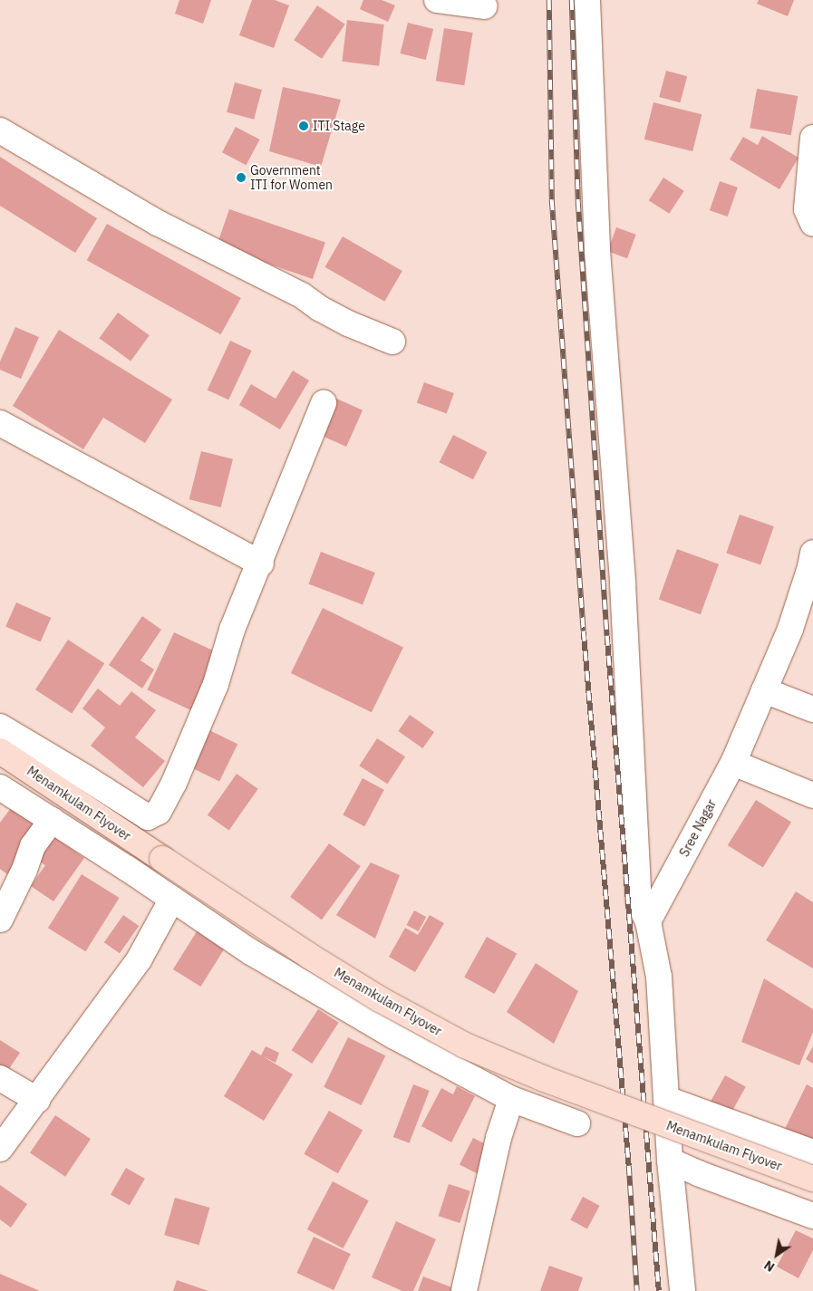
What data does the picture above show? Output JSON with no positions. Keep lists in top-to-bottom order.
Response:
{
  "streets": {
    "main road": ["Menamkulam Flyover"],
    "street": ["Sree Nagar"]
  },
  "places": ["ITI Stage", "Government ITI for Women"],
  "north": "bottom left"
}
